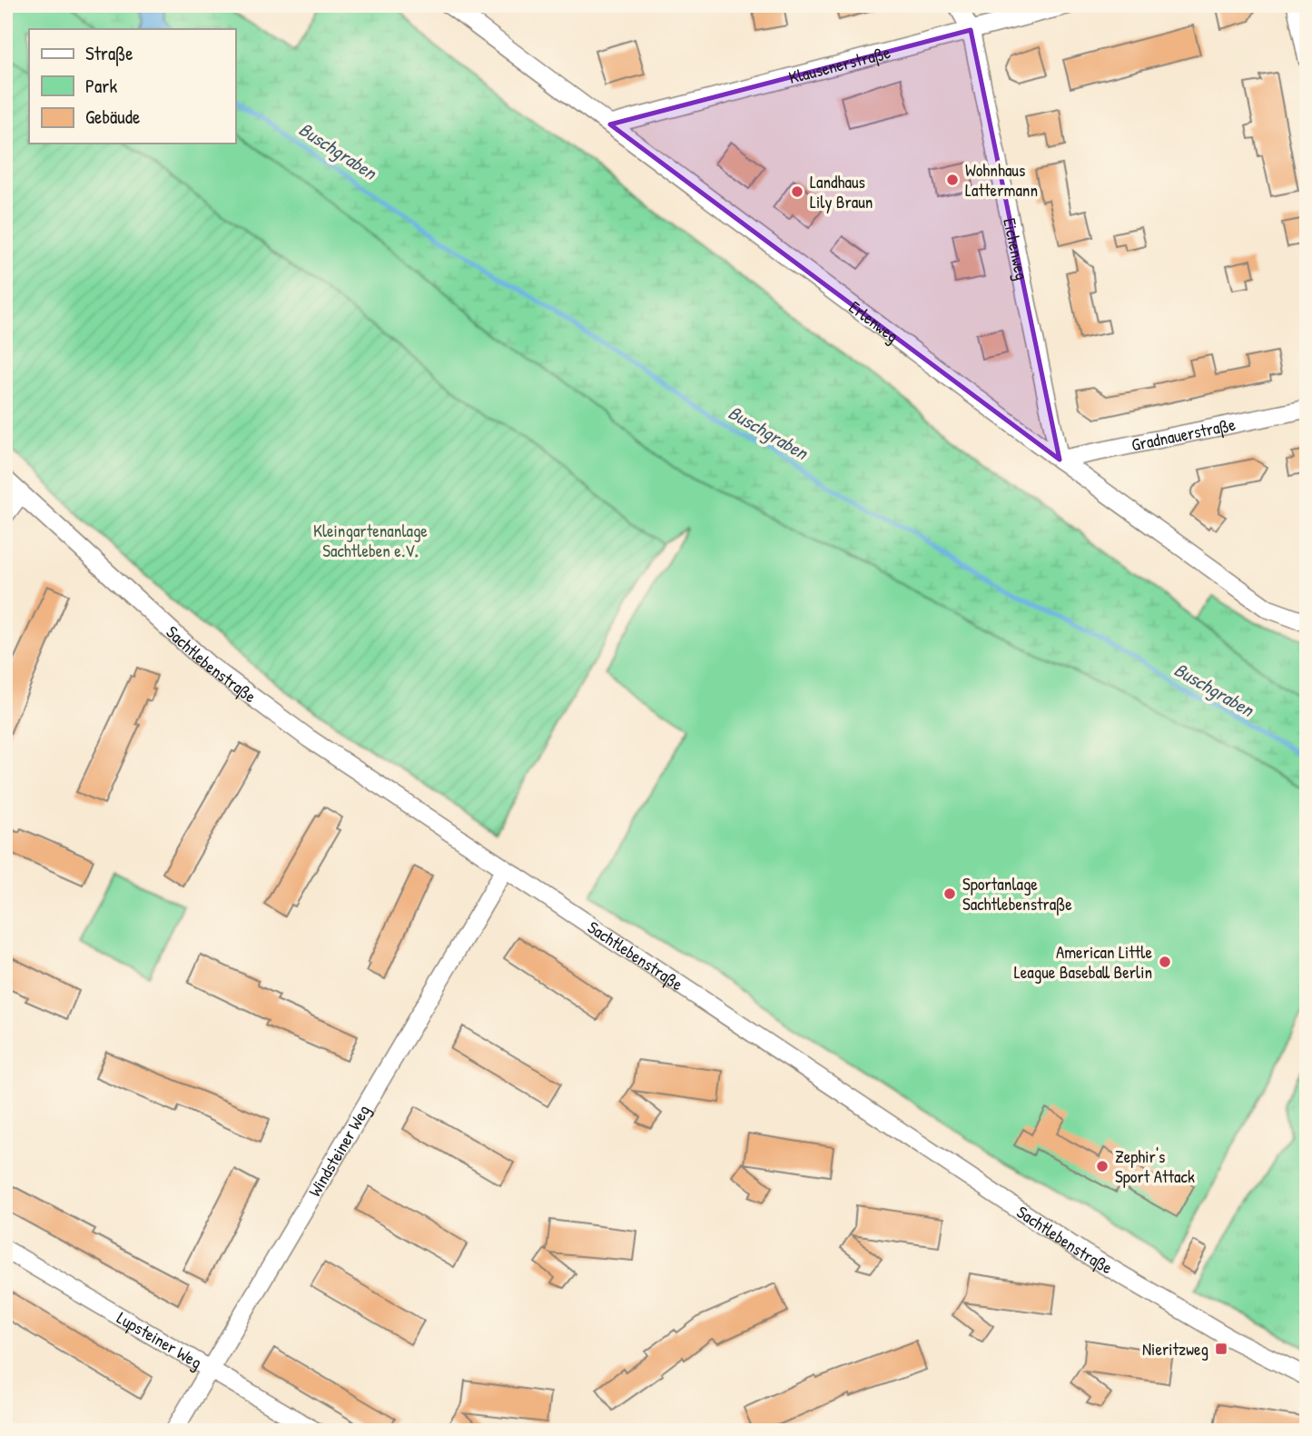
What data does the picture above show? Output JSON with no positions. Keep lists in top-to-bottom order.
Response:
{
  "streets": {
    "street": [
      "Klausenerstraße",
      "Eichenweg",
      "Erlenweg",
      "Gradnauerstraße",
      "Sachtlebenstraße",
      "Windsteiner Weg",
      "Lupsteiner Weg"
    ]
  },
  "crossings": [
    ["Klausenerstraße", "Eichenweg"],
    ["Klausenerstraße", "Erlenweg"],
    ["Eichenweg", "Erlenweg"],
    ["Eichenweg", "Gradnauerstraße"],
    ["Erlenweg", "Gradnauerstraße"],
    ["Sachtlebenstraße", "Windsteiner Weg"],
    ["Windsteiner Weg", "Lupsteiner Weg"]
  ],
  "water": ["Buschgraben"],
  "parks": ["Kleingartenanlage Sachtleben e.V."],
  "places": {
    "other": [
      "Wohnhaus Lattermann",
      "Landhaus Lily Braun",
      "Sportanlage Sachtlebenstraße",
      "American Little League Baseball Berlin",
      "Zephir's Sport Attack"
    ],
    "transit": ["Nieritzweg"]
  },
  "legend": ["Straße", "Park", "Gebäude"]
}
